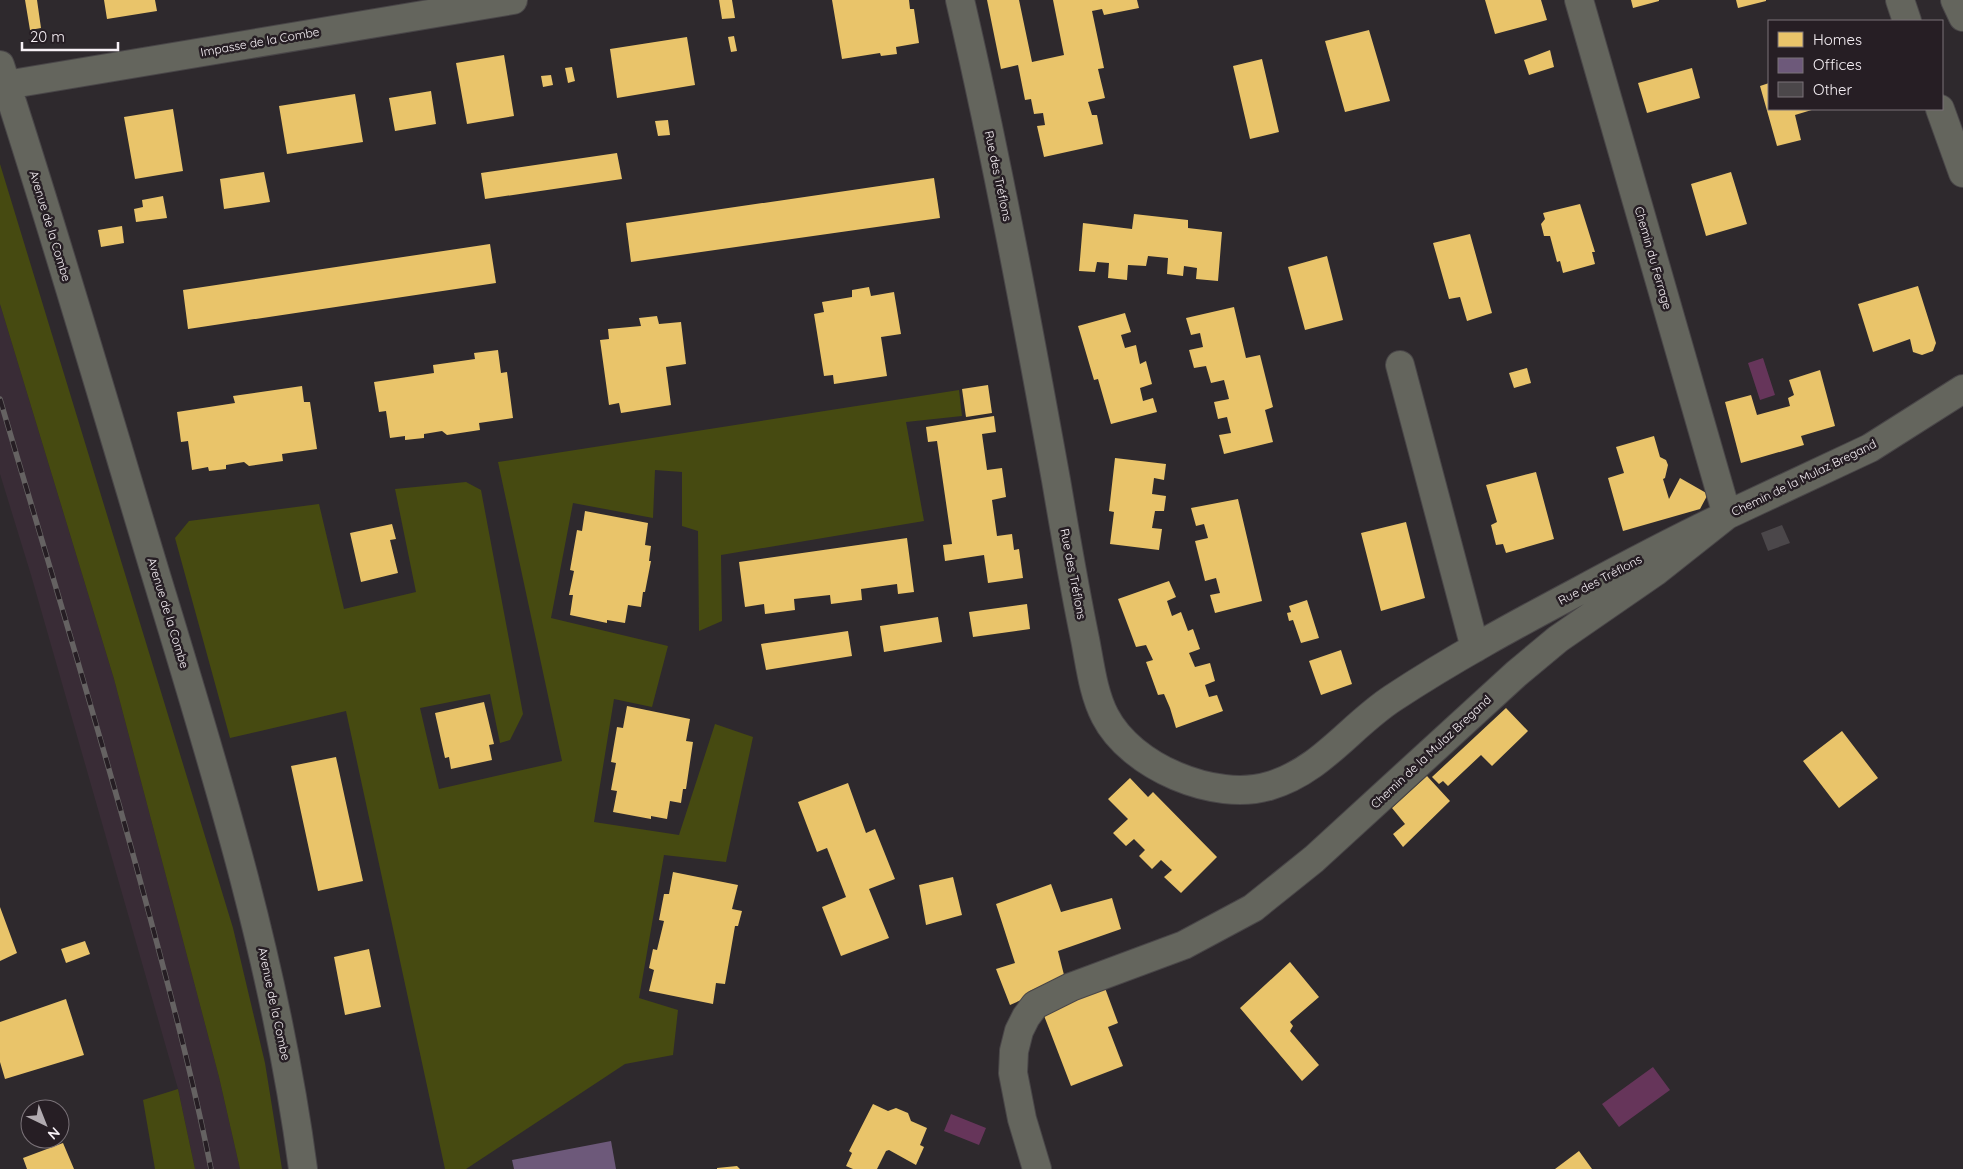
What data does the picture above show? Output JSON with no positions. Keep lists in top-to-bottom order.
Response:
{
  "streets": {
    "street": [
      "Impasse de la Combe",
      "Rue des Tréflons",
      "Avenue de la Combe",
      "Chemin du Ferrage",
      "Chemin de la Mulaz Bregand"
    ]
  },
  "crossings": [
    ["Impasse de la Combe", "Avenue de la Combe"],
    ["Rue des Tréflons", "Chemin du Ferrage"],
    ["Rue des Tréflons", "Chemin de la Mulaz Bregand"],
    ["Chemin du Ferrage", "Chemin de la Mulaz Bregand"]
  ],
  "legend": ["Homes", "Offices", "Other"],
  "scale_bar": "20 m",
  "north": "bottom right"
}
